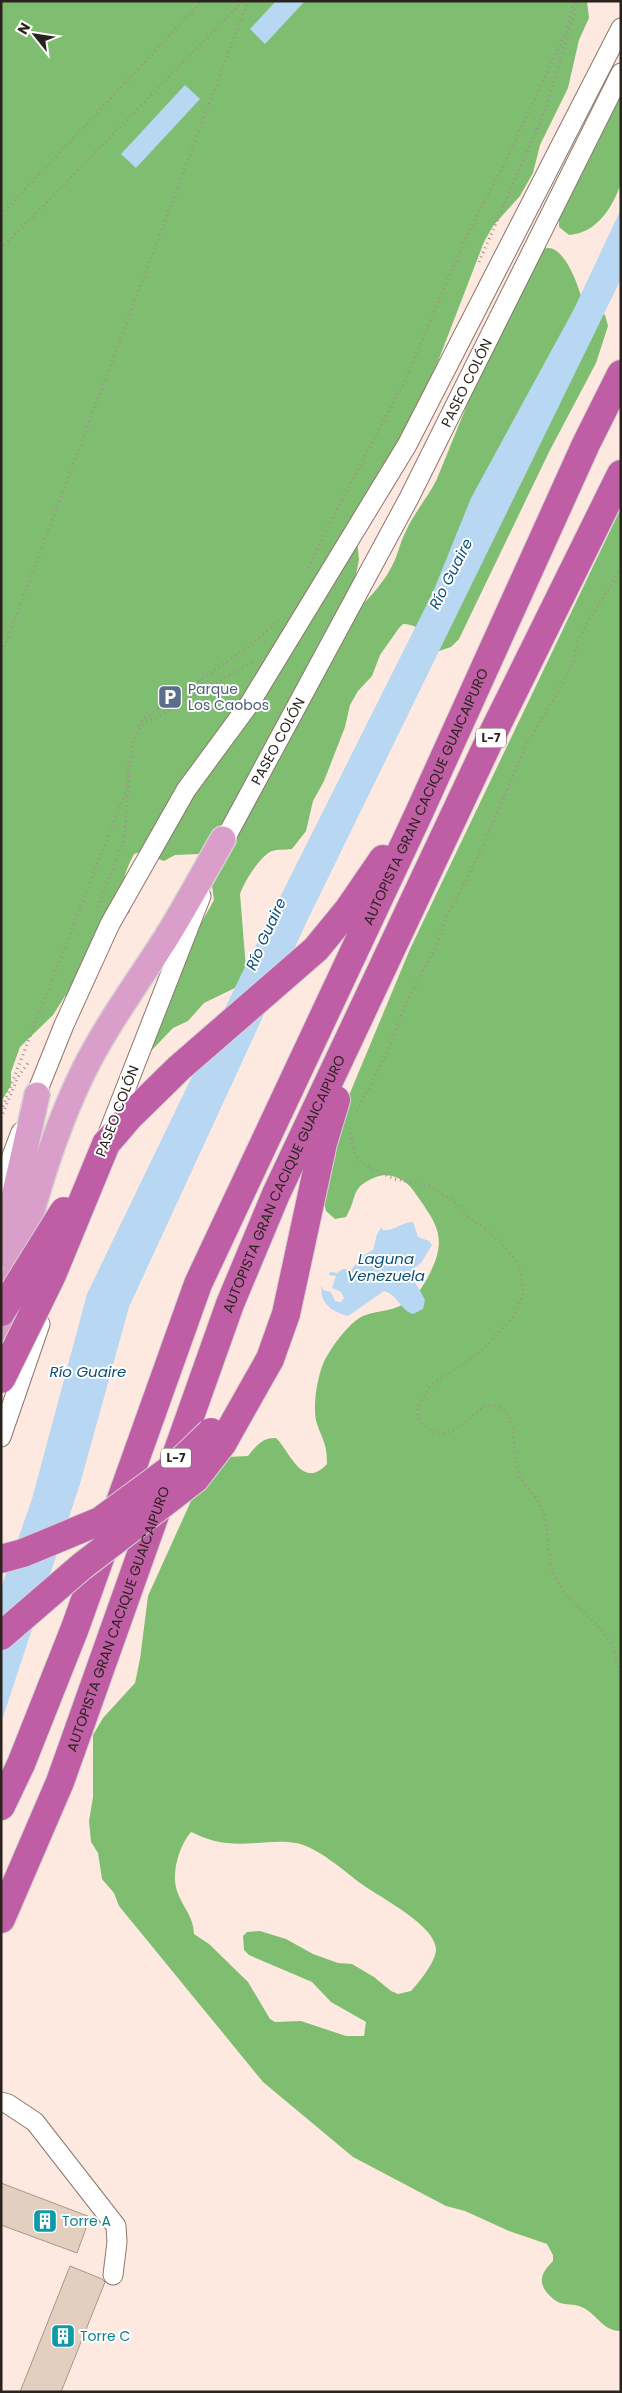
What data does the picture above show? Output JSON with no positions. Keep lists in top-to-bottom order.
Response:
{
  "streets": {
    "highway": ["L-7", "AUTOPISTA GRAN CACIQUE GUAICAIPURO"],
    "street": ["PASEO COLÓN"]
  },
  "water": ["Río Guaire", "Laguna Venezuela"],
  "places": {
    "parking": ["Parque Los Caobos"],
    "building": ["Torre A", "Torre C"]
  },
  "north": "top left"
}
